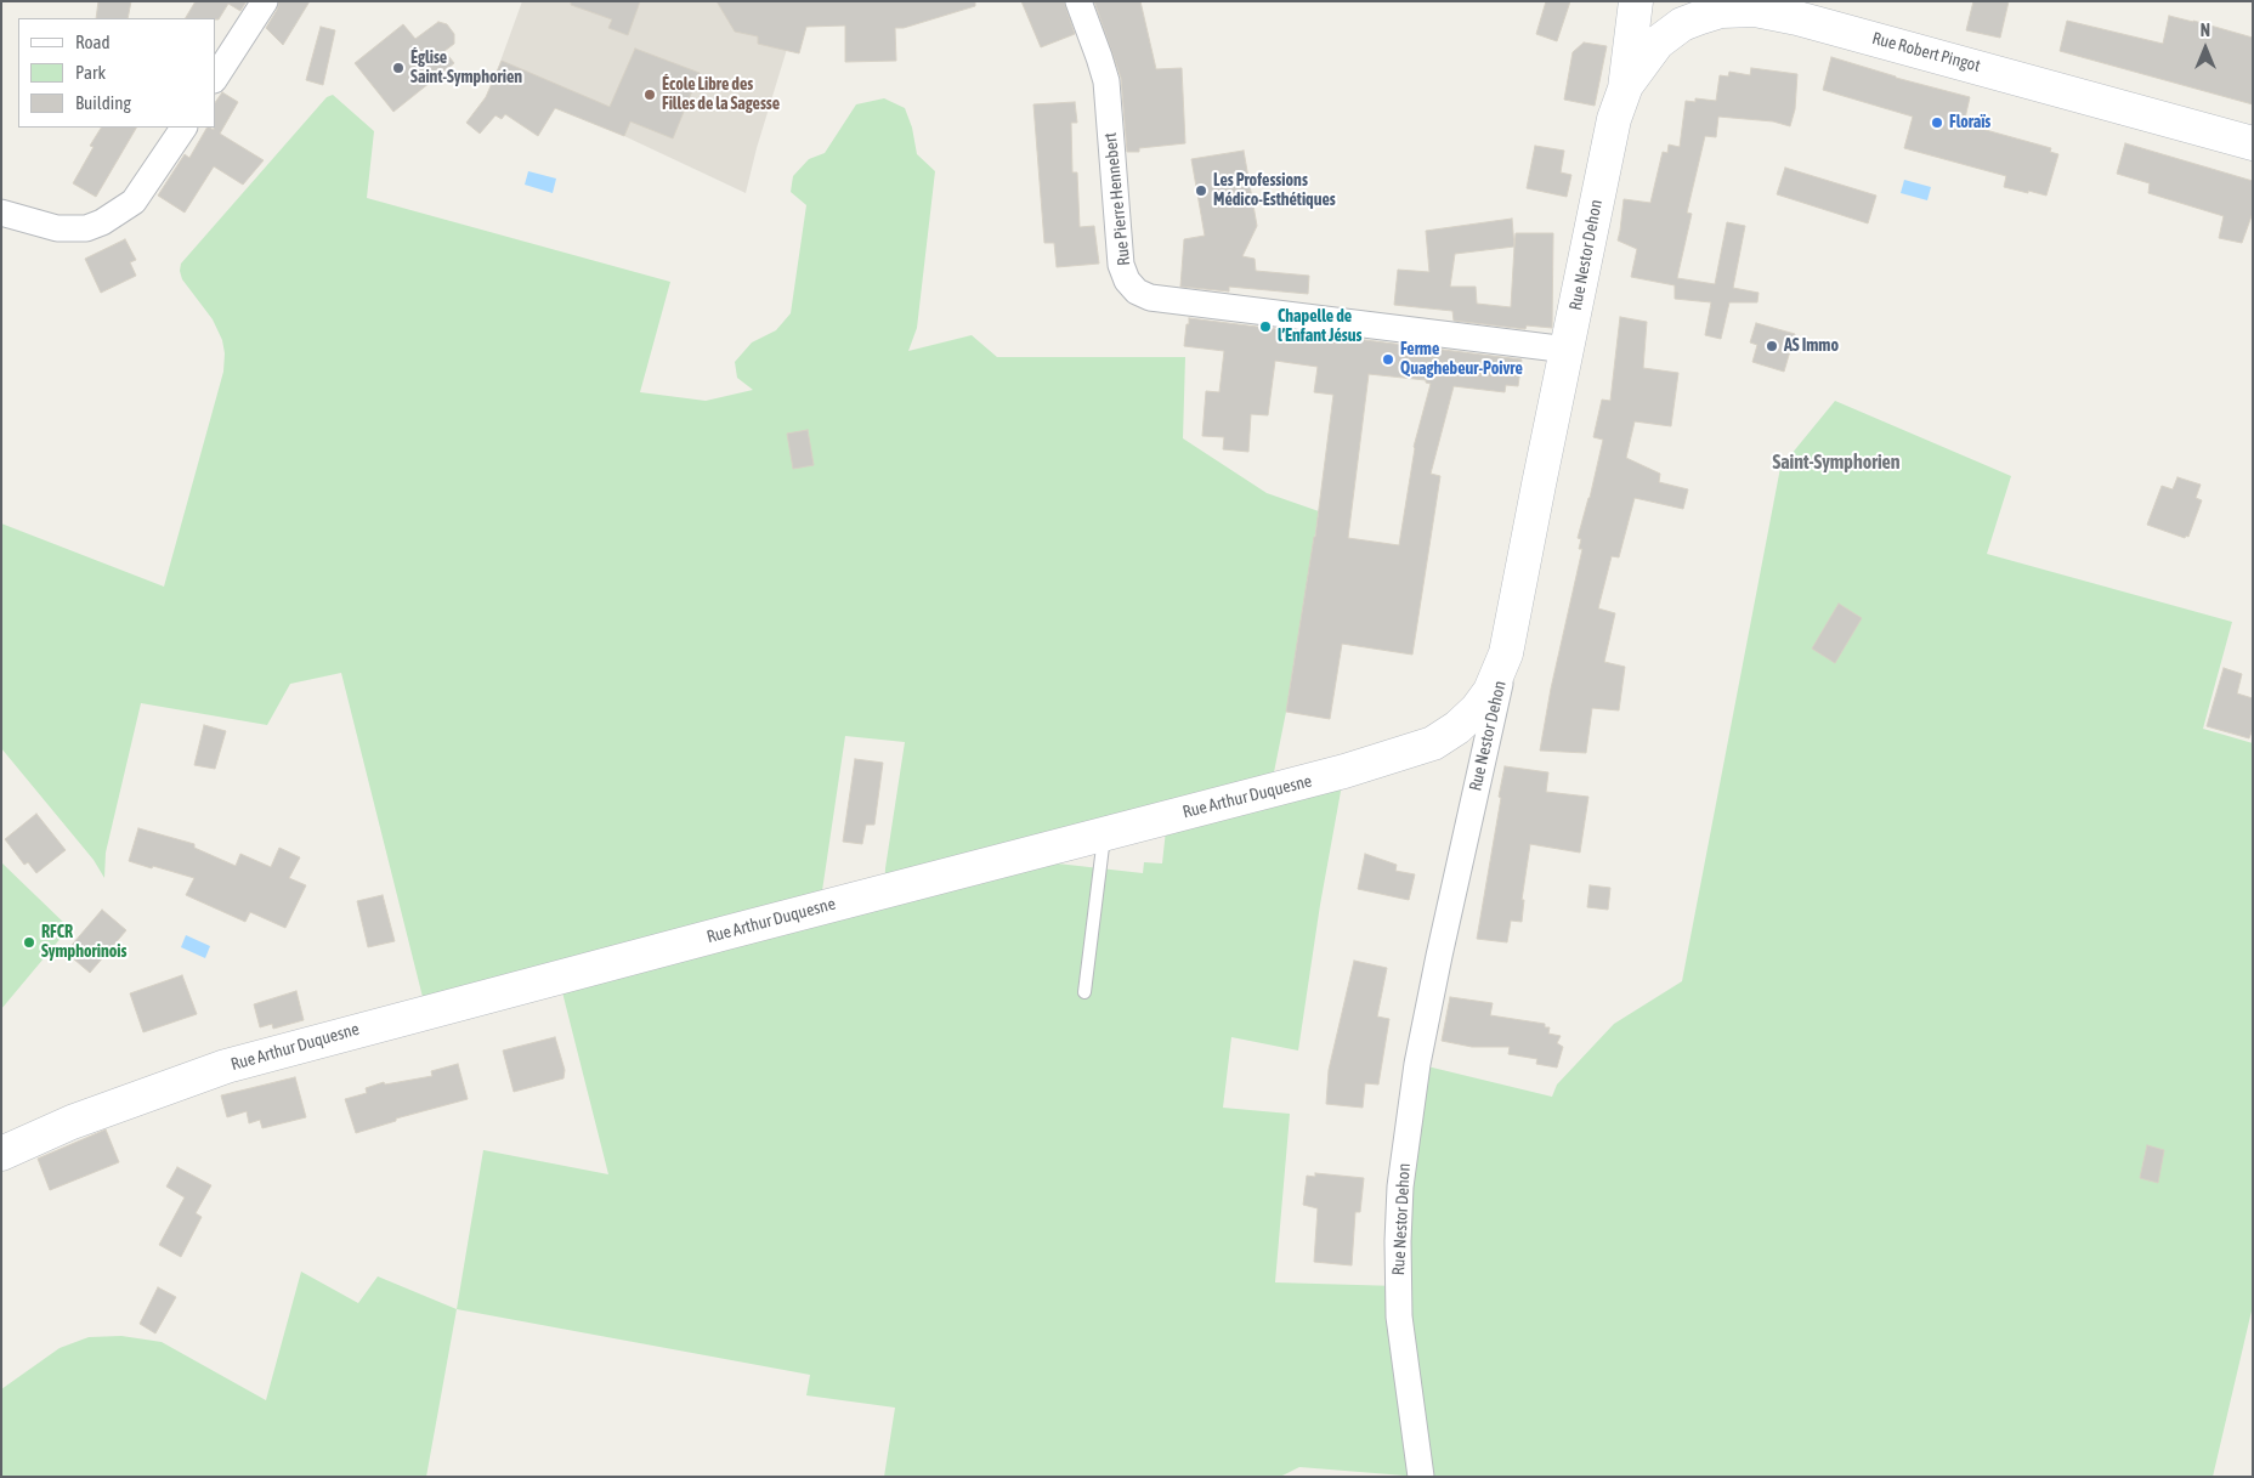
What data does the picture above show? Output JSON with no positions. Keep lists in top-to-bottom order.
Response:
{
  "streets": {
    "main road": ["Rue Robert Pingot", "Rue Nestor Dehon", "Rue Arthur Duquesne"],
    "street": ["Rue Pierre Hennebert"]
  },
  "crossings": [
    ["Rue Robert Pingot", "Rue Nestor Dehon"],
    ["Rue Pierre Hennebert", "Rue Nestor Dehon"],
    ["Rue Nestor Dehon", "Rue Arthur Duquesne"]
  ],
  "districts": ["Saint-Symphorien"],
  "places": [
    "Église Saint-Symphorien",
    "École Libre des Filles de la Sagesse",
    "Floraïs",
    "Les Professions Médico-Esthétiques",
    "Chapelle de l’Enfant Jésus",
    "AS Immo",
    "Ferme Quaghebeur-Poivre",
    "RFCR Symphorinois"
  ],
  "legend": ["Road", "Park", "Building"],
  "north": "top"
}
